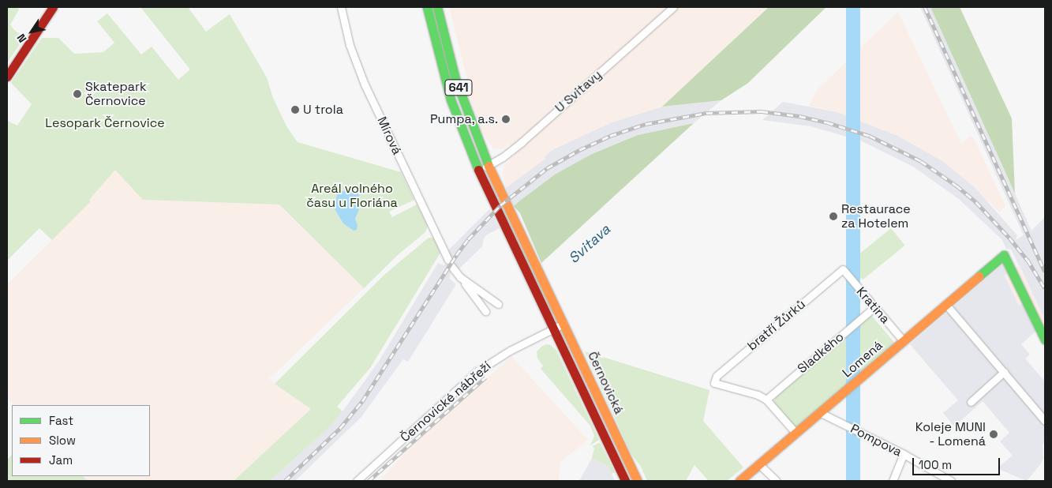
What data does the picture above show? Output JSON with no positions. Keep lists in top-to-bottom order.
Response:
{
  "streets": {
    "main road": ["641", "Lomená", "Černovická"],
    "street": [
      "U Svitavy",
      "Mírová",
      "Kratina",
      "bratří Žůrků",
      "Sladkého",
      "Černovické nábřeží",
      "Pompova"
    ]
  },
  "crossings": [
    ["641", "U Svitavy"],
    ["641", "Černovická"],
    ["U Svitavy", "Černovická"],
    ["Kratina", "bratří Žůrků"],
    ["Kratina", "Sladkého"],
    ["Kratina", "Lomená"],
    ["bratří Žůrků", "Sladkého"],
    ["Lomená", "Pompova"],
    ["Černovická", "Černovické nábřeží"]
  ],
  "water": ["Svitava"],
  "parks": ["Lesopark Černovice", "Areál volného času u Floriána"],
  "places": [
    "Skatepark Černovice",
    "U trola",
    "Pumpa, a.s.",
    "Restaurace za Hotelem",
    "Koleje MUNI - Lomená"
  ],
  "legend": ["Fast", "Slow", "Jam"],
  "scale_bar": "100 m",
  "north": "bottom left"
}
